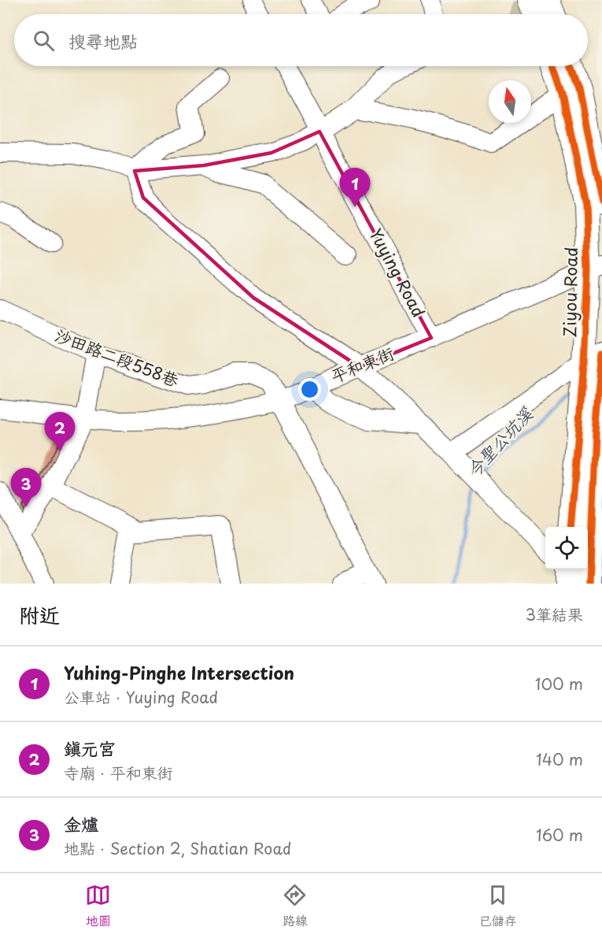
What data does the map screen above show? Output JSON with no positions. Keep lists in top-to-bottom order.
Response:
{
  "streets": {
    "main road": ["Ziyou Road"],
    "street": ["Yuying Road", "沙田路二段558巷", "平和東街"]
  },
  "crossings": [
    ["Yuying Road", "平和東街"],
    ["Ziyou Road", "平和東街"],
    ["沙田路二段558巷", "平和東街"]
  ],
  "water": ["今聖公坑溪"],
  "north": "top",
  "page": {
    "search": "搜尋地點",
    "pins": ["1", "2", "3"],
    "heading": ["附近", "3筆結果"],
    "list": [
      {
        "mark": "1",
        "name": "Yuhing-Pinghe Intersection",
        "note": "公車站 · Yuying Road",
        "value": "100 m"
      },
      {
        "mark": "2",
        "name": "鎮元宮",
        "note": "寺廟 · 平和東街",
        "value": "140 m"
      },
      {
        "mark": "3",
        "name": "金爐",
        "note": "地點 · Section 2, Shatian Road",
        "value": "160 m"
      }
    ],
    "nav": ["地圖", "路線", "已儲存"]
  }
}
